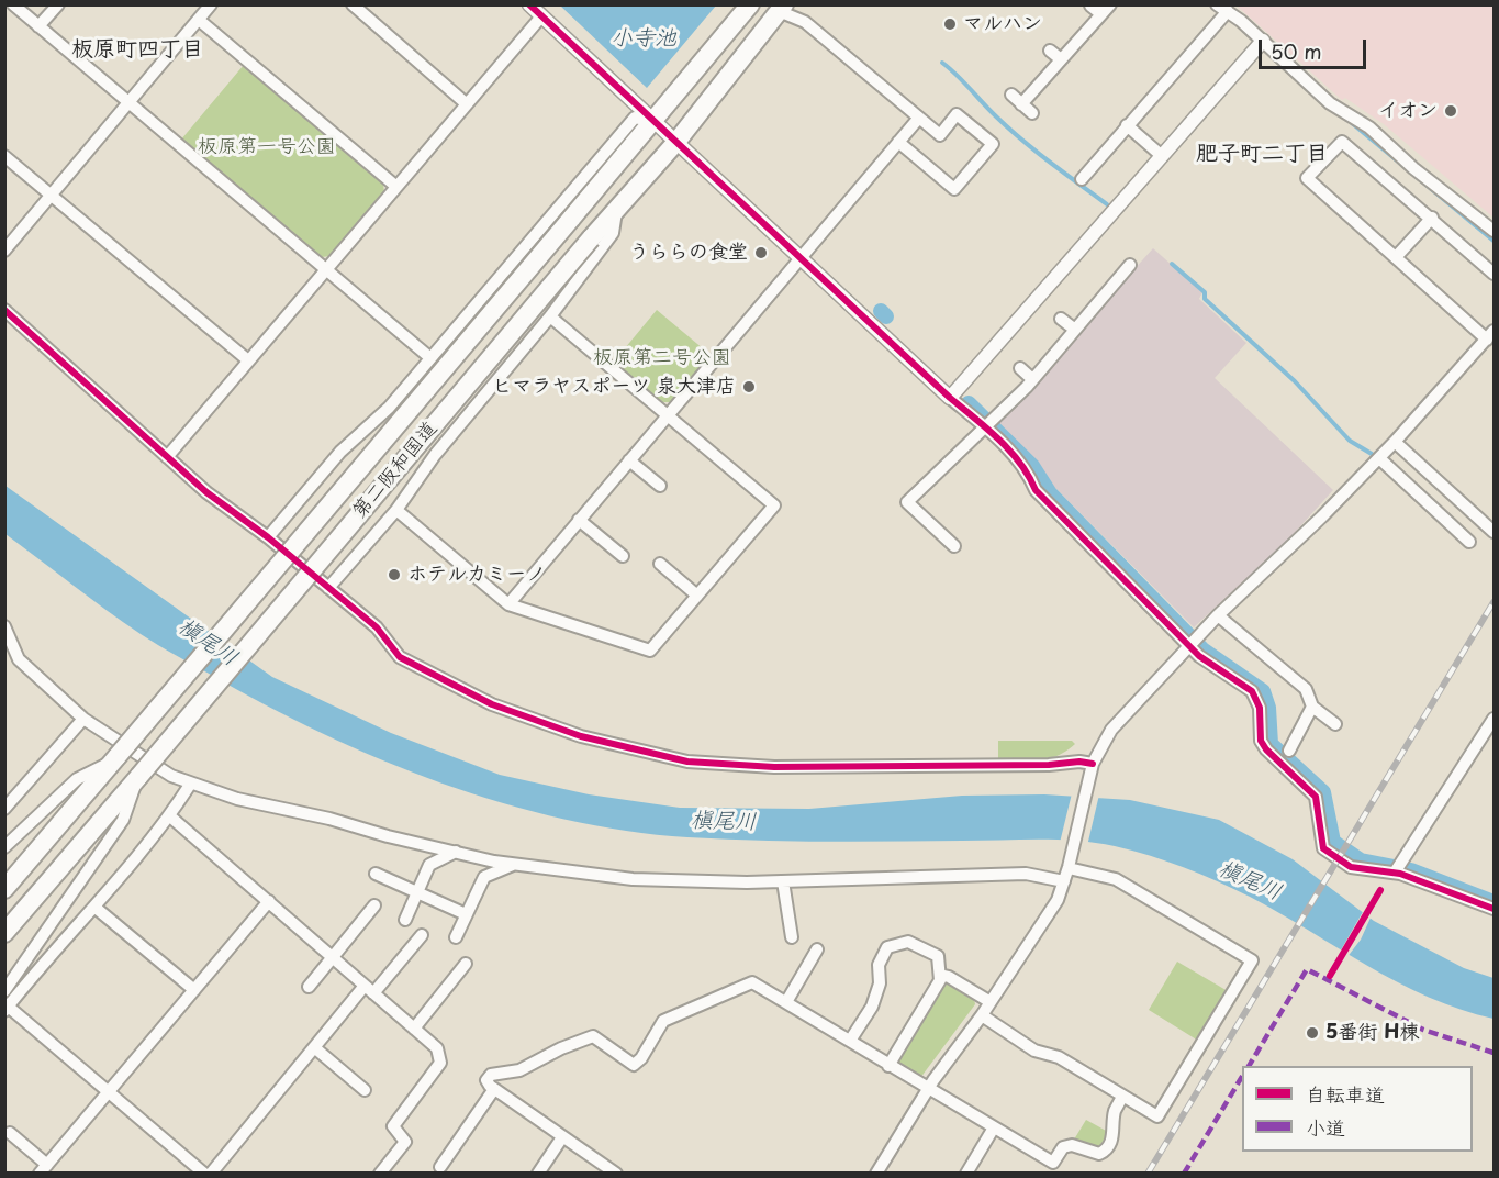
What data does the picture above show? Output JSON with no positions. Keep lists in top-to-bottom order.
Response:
{
  "streets": {
    "highway": ["第二阪和国道"]
  },
  "districts": ["板原町四丁目", "肥子町二丁目"],
  "water": ["小寺池", "槇尾川"],
  "parks": ["板原第一号公園", "板原第二号公園"],
  "places": [
    "マルハン",
    "イオン",
    "うららの食堂",
    "ヒマラヤスポーツ 泉大津店",
    "ホテルカミーノ",
    "5番街 H棟"
  ],
  "legend": ["自転車道", "小道"],
  "scale_bar": "50 m"
}
